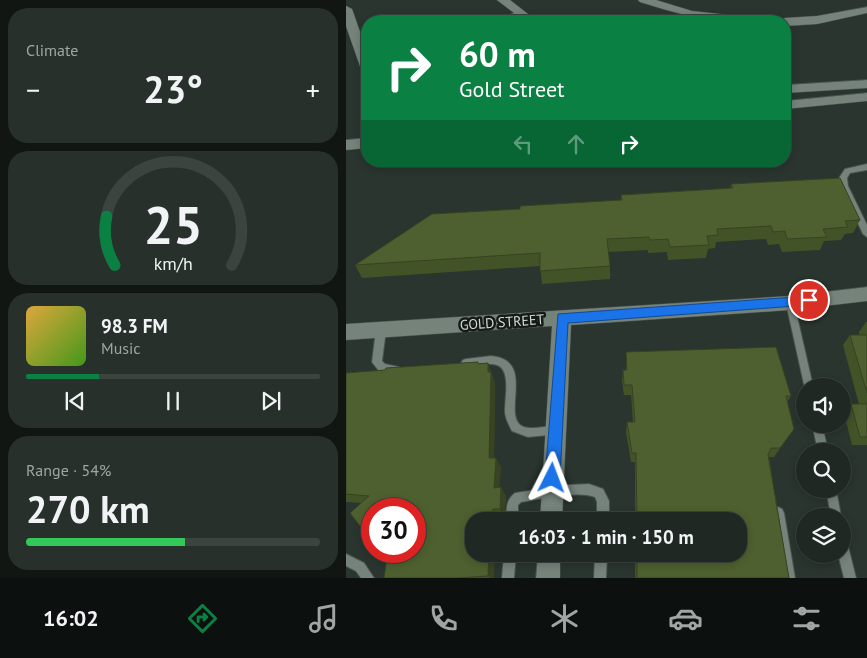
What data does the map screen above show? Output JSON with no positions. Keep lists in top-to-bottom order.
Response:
{
  "streets": {
    "street": ["GOLD STREET"]
  },
  "page": {
    "tile": [
      "Climate",
      ["Range · 54%", "270 km"]
    ],
    "turn": ["60 m", "Gold Street"],
    "heat": ["−", "23°", "+"],
    "song": ["98.3 FM", "Music"],
    "limit": "30",
    "trip": "16:03 · 1 min · 150 m",
    "tabs": "16:02",
    "gauge": ["25", "km/h"]
  }
}
